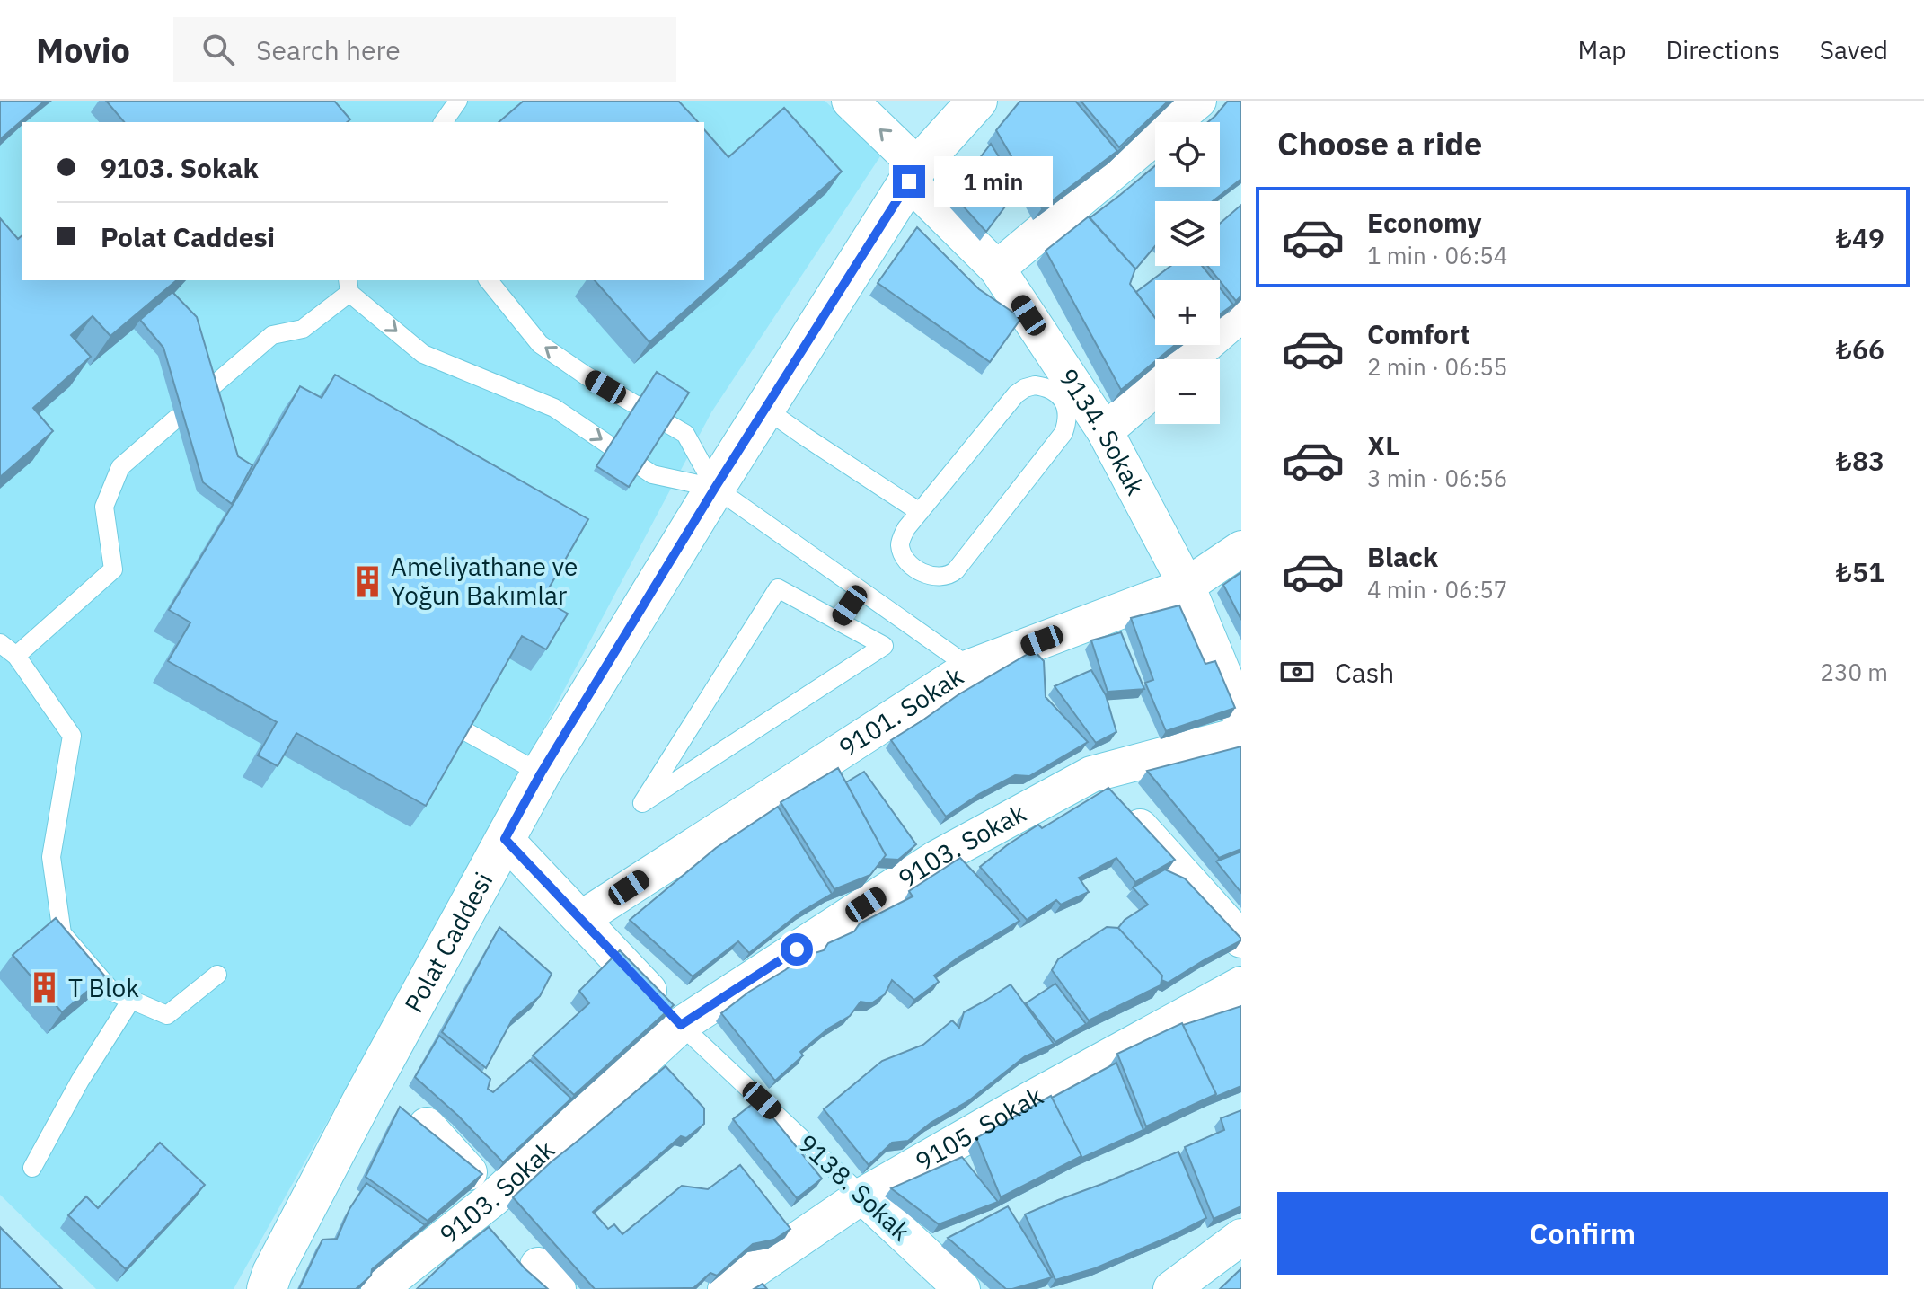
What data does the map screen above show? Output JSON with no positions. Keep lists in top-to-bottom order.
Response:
{
  "streets": {
    "main road": ["Polat Caddesi"],
    "street": [
      "9134. Sokak",
      "9101. Sokak",
      "9103. Sokak",
      "9105. Sokak",
      "9138. Sokak"
    ]
  },
  "crossings": [
    ["9134. Sokak", "9101. Sokak"],
    ["9134. Sokak", "Polat Caddesi"],
    ["9101. Sokak", "9138. Sokak"],
    ["9103. Sokak", "9138. Sokak"],
    ["Polat Caddesi", "9138. Sokak"],
    ["9105. Sokak", "9138. Sokak"]
  ],
  "places": {
    "building": ["Ameliyathane ve Yoğun Bakımlar", "T Blok"]
  },
  "page": {
    "header": "Movio",
    "search": "Search here",
    "nav": ["Map", "Directions", "Saved"],
    "heading": "Choose a ride",
    "map_buttons": ["+", "−"],
    "banner": ["9103. Sokak", "Polat Caddesi"],
    "bubble": "1 min",
    "list": [
      {
        "name": "Economy",
        "note": "1 min · 06:54",
        "value": "₺49"
      },
      {
        "name": "Comfort",
        "note": "2 min · 06:55",
        "value": "₺66"
      },
      {
        "name": "XL",
        "note": "3 min · 06:56",
        "value": "₺83"
      },
      {
        "name": "Black",
        "note": "4 min · 06:57",
        "value": "₺51"
      }
    ],
    "pay": ["Cash", "230 m"],
    "buttons": "Confirm"
  }
}
